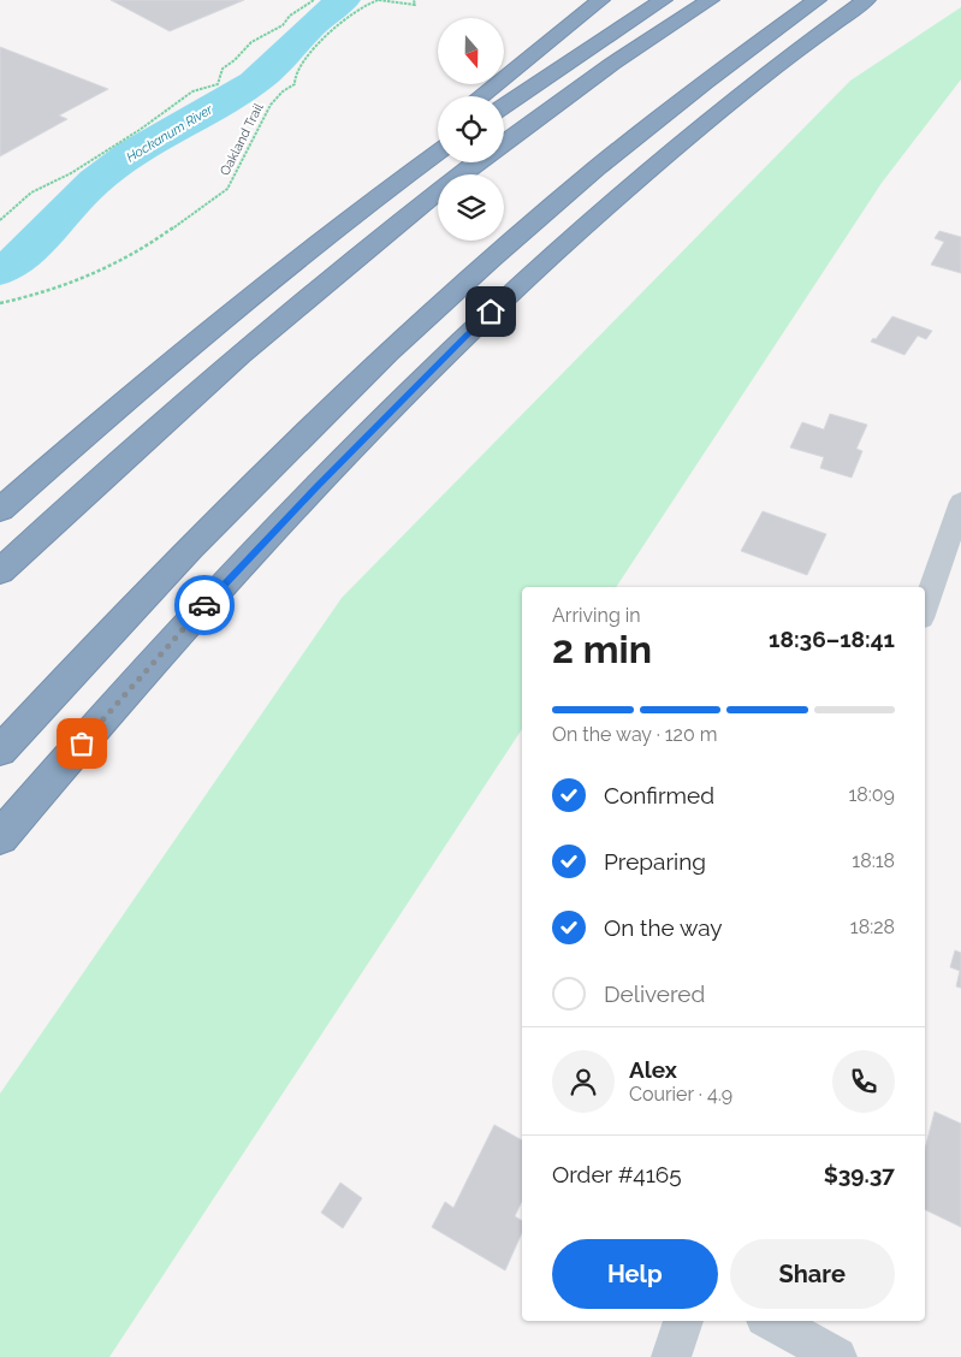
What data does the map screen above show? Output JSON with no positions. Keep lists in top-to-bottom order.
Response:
{
  "streets": {
    "path": ["Oakland Trail"]
  },
  "water": ["Hockanum River"],
  "north": "bottom",
  "page": {
    "heading": ["2 min", "Arriving in", "18:36–18:41"],
    "panel": [
      "Alex",
      "Courier · 4.9",
      "Order #4165",
      "$39.37"
    ],
    "bar": "On the way · 120 m",
    "list": [
      ["Confirmed", "18:09"],
      ["Preparing", "18:18"],
      ["On the way", "18:28"],
      "Delivered"
    ],
    "buttons": ["Help", "Share"]
  }
}
